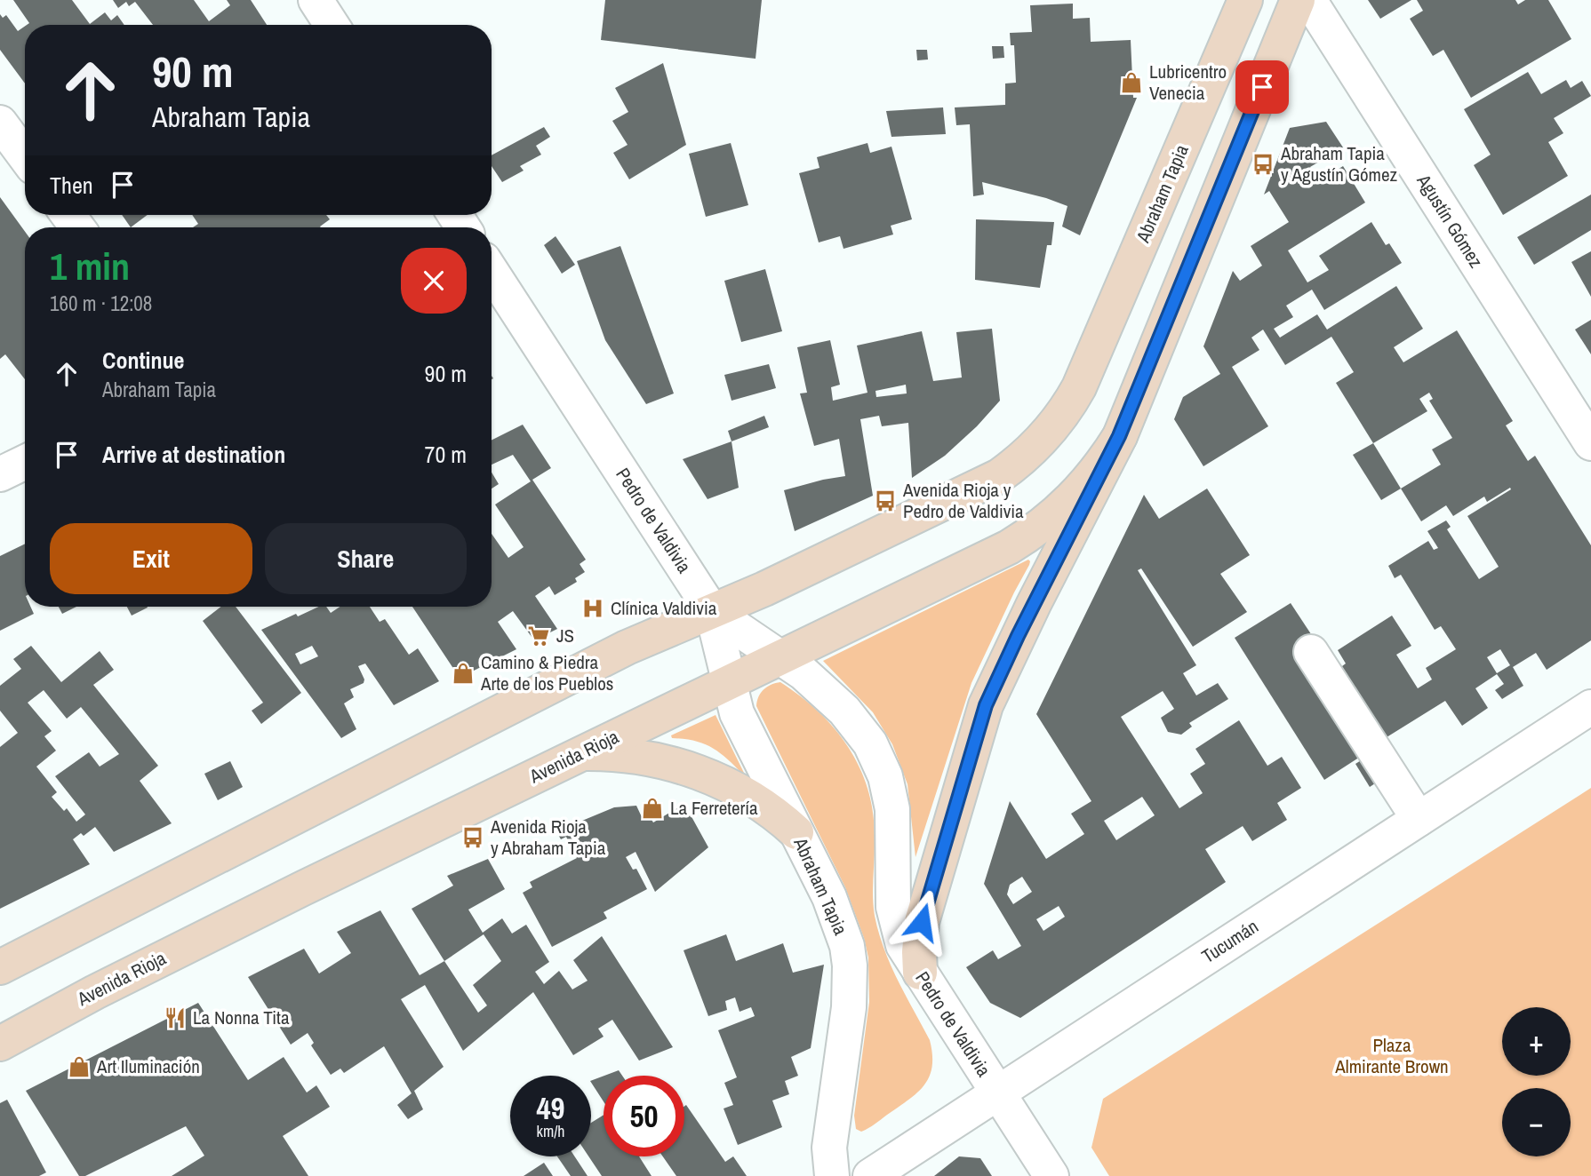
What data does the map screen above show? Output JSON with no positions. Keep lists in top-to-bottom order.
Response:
{
  "streets": {
    "main road": ["Abraham Tapia", "Avenida Rioja"],
    "street": ["Agustín Gómez", "Pedro de Valdivia", "Tucumán"]
  },
  "crossings": [
    ["Abraham Tapia", "Pedro de Valdivia"],
    ["Abraham Tapia", "Avenida Rioja"],
    ["Pedro de Valdivia", "Avenida Rioja"],
    ["Pedro de Valdivia", "Tucumán"]
  ],
  "parks": ["Plaza Almirante Brown"],
  "places": {
    "shop": [
      "Lubricentro Venecia",
      "Camino & Piedra Arte de los Pueblos",
      "La Ferretería",
      "Art Iluminación"
    ],
    "bus stop": ["Abraham Tapia y Agustín Gómez", "Avenida Rioja y Pedro de Valdivia", "Avenida Rioja y Abraham Tapia"],
    "hospital": ["Clínica Valdivia"],
    "supermarket": ["JS"],
    "restaurant": ["La Nonna Tita"]
  },
  "page": {
    "turn": ["90 m", "Abraham Tapia"],
    "then": "Then",
    "heading": ["1 min", "160 m · 12:08"],
    "list": [
      {
        "name": "Continue",
        "note": "Abraham Tapia",
        "value": "90 m"
      },
      {
        "name": "Arrive at destination",
        "value": "70 m"
      }
    ],
    "buttons": ["Exit", "Share"],
    "map_buttons": ["+", "−"],
    "speed": "49 km/h",
    "limit": "50"
  }
}
